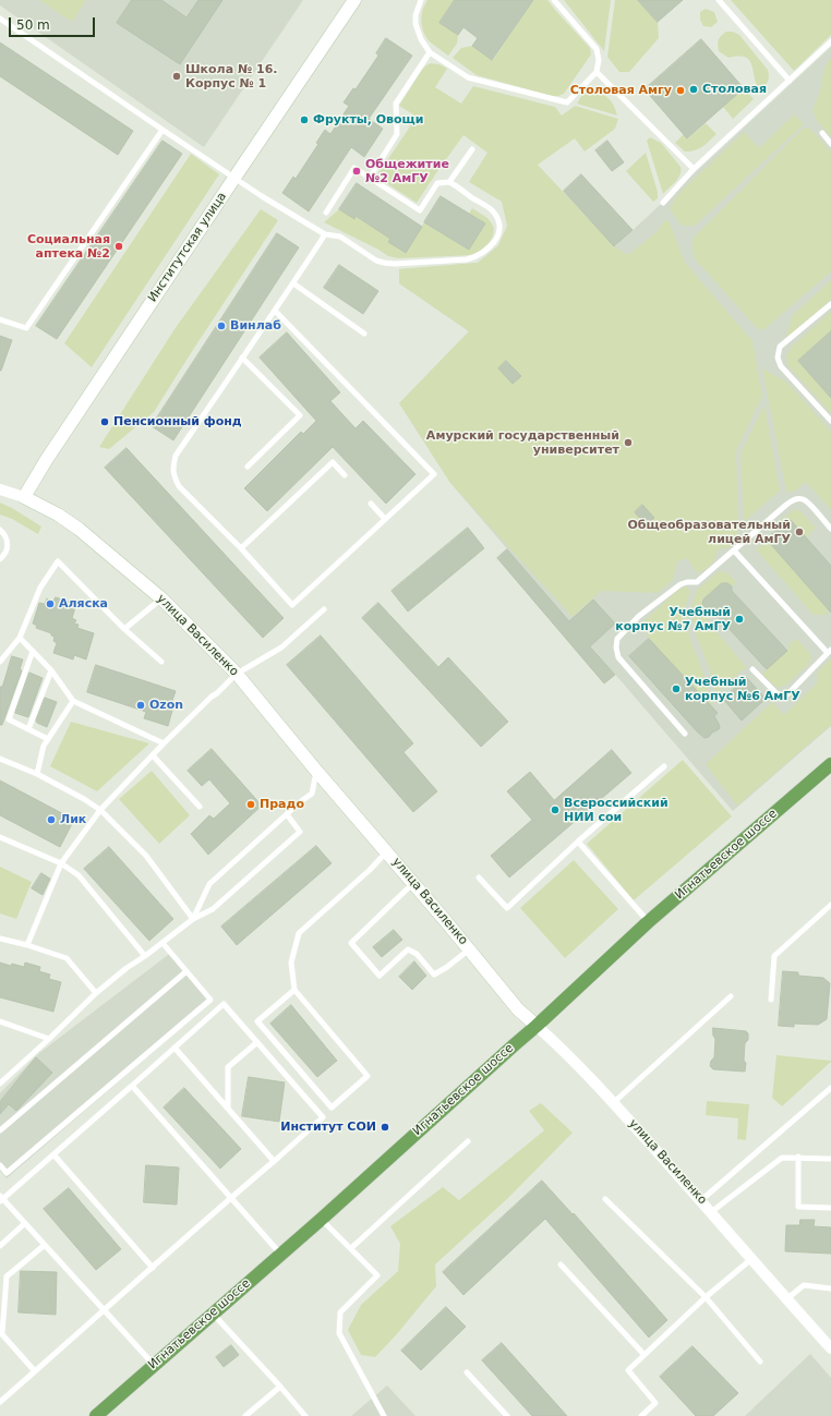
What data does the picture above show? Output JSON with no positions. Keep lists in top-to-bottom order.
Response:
{
  "streets": {
    "main road": ["Институтская улица", "улица Василенко", "Игнатьевское шоссе"]
  },
  "crossings": [
    ["Институтская улица", "улица Василенко"],
    ["улица Василенко", "Игнатьевское шоссе"]
  ],
  "places": [
    "Школа № 16. Корпус № 1",
    "Столовая",
    "Столовая Амгу",
    "Фрукты, Овощи",
    "Общежитие №2 АмГУ",
    "Социальная аптека №2",
    "Винлаб",
    "Пенсионный фонд",
    "Амурский государственный университет",
    "Общеобразовательный лицей АмГУ",
    "Аляска",
    "Учебный корпус №7 АмГУ",
    "Учебный корпус №6 АмГУ",
    "Ozon",
    "Прадо",
    "Всероссийский НИИ сои",
    "Лик",
    "Институт СОИ"
  ],
  "scale_bar": "50 m"
}
